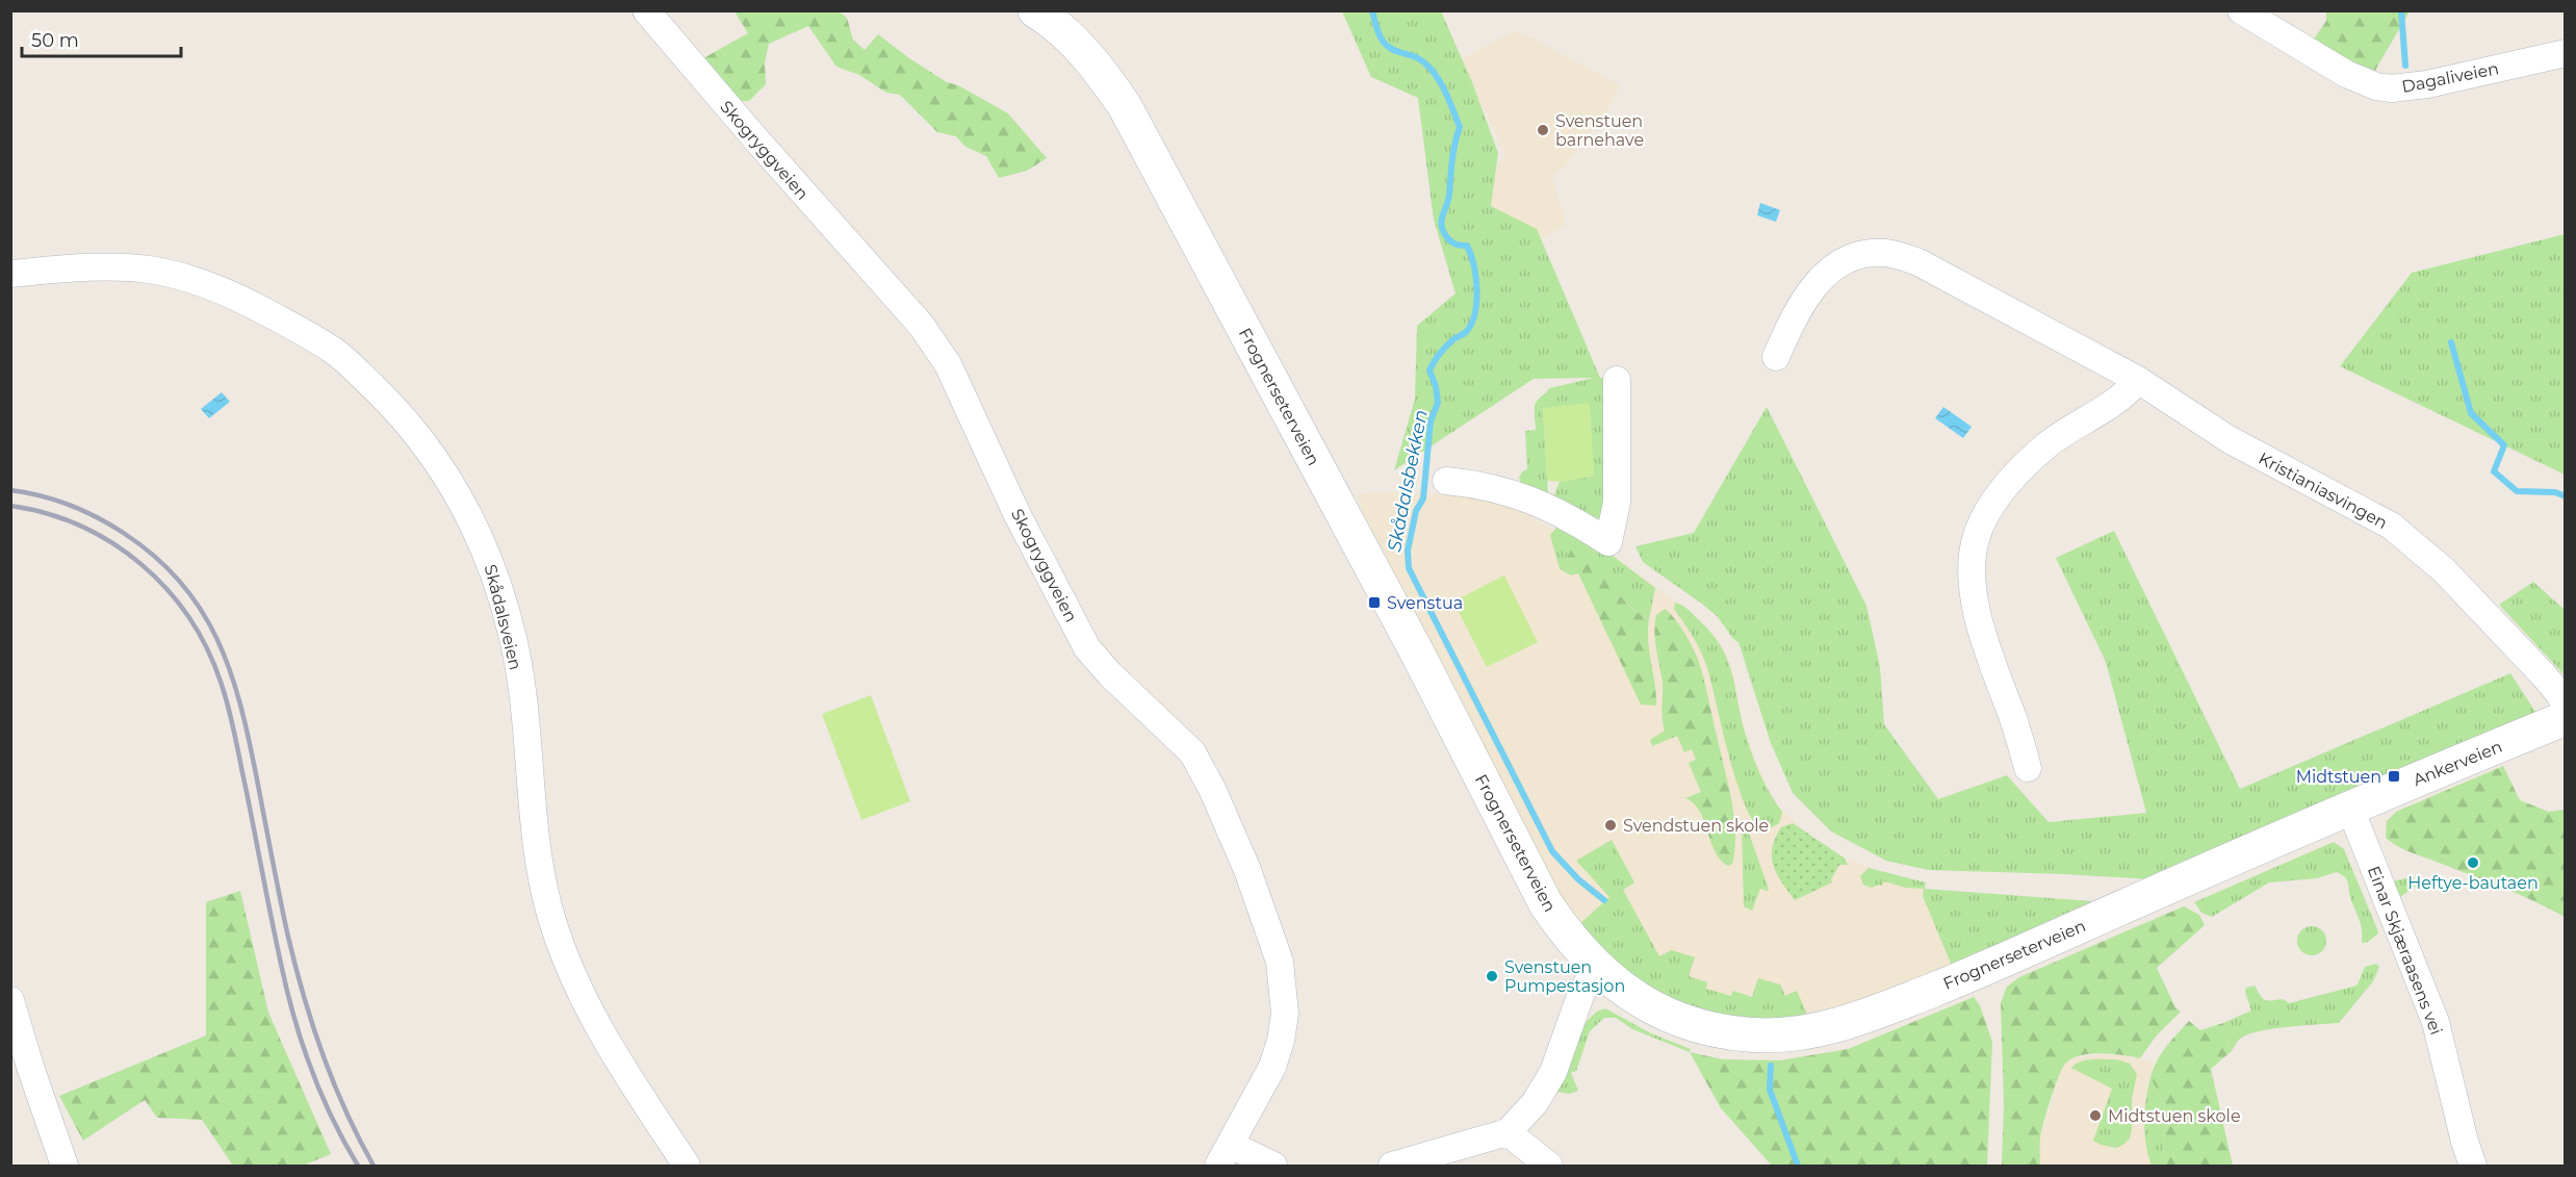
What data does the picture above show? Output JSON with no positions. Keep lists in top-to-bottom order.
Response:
{
  "streets": {
    "main road": ["Frognerseterveien", "Ankerveien"],
    "street": [
      "Dagaliveien",
      "Skogryggveien",
      "Kristianiasvingen",
      "Skådalsveien",
      "Einar Skjæraasens vei"
    ]
  },
  "crossings": [
    ["Frognerseterveien", "Ankerveien"],
    ["Frognerseterveien", "Einar Skjæraasens vei"],
    ["Ankerveien", "Einar Skjæraasens vei"]
  ],
  "water": ["Skådalsbekken"],
  "places": {
    "other": [
      "Svenstuen barnehave",
      "Svendstuen skole",
      "Heftye-bautaen",
      "Svenstuen Pumpestasjon",
      "Midtstuen skole"
    ],
    "transit": ["Svenstua", "Midtstuen"]
  },
  "scale_bar": "50 m"
}
